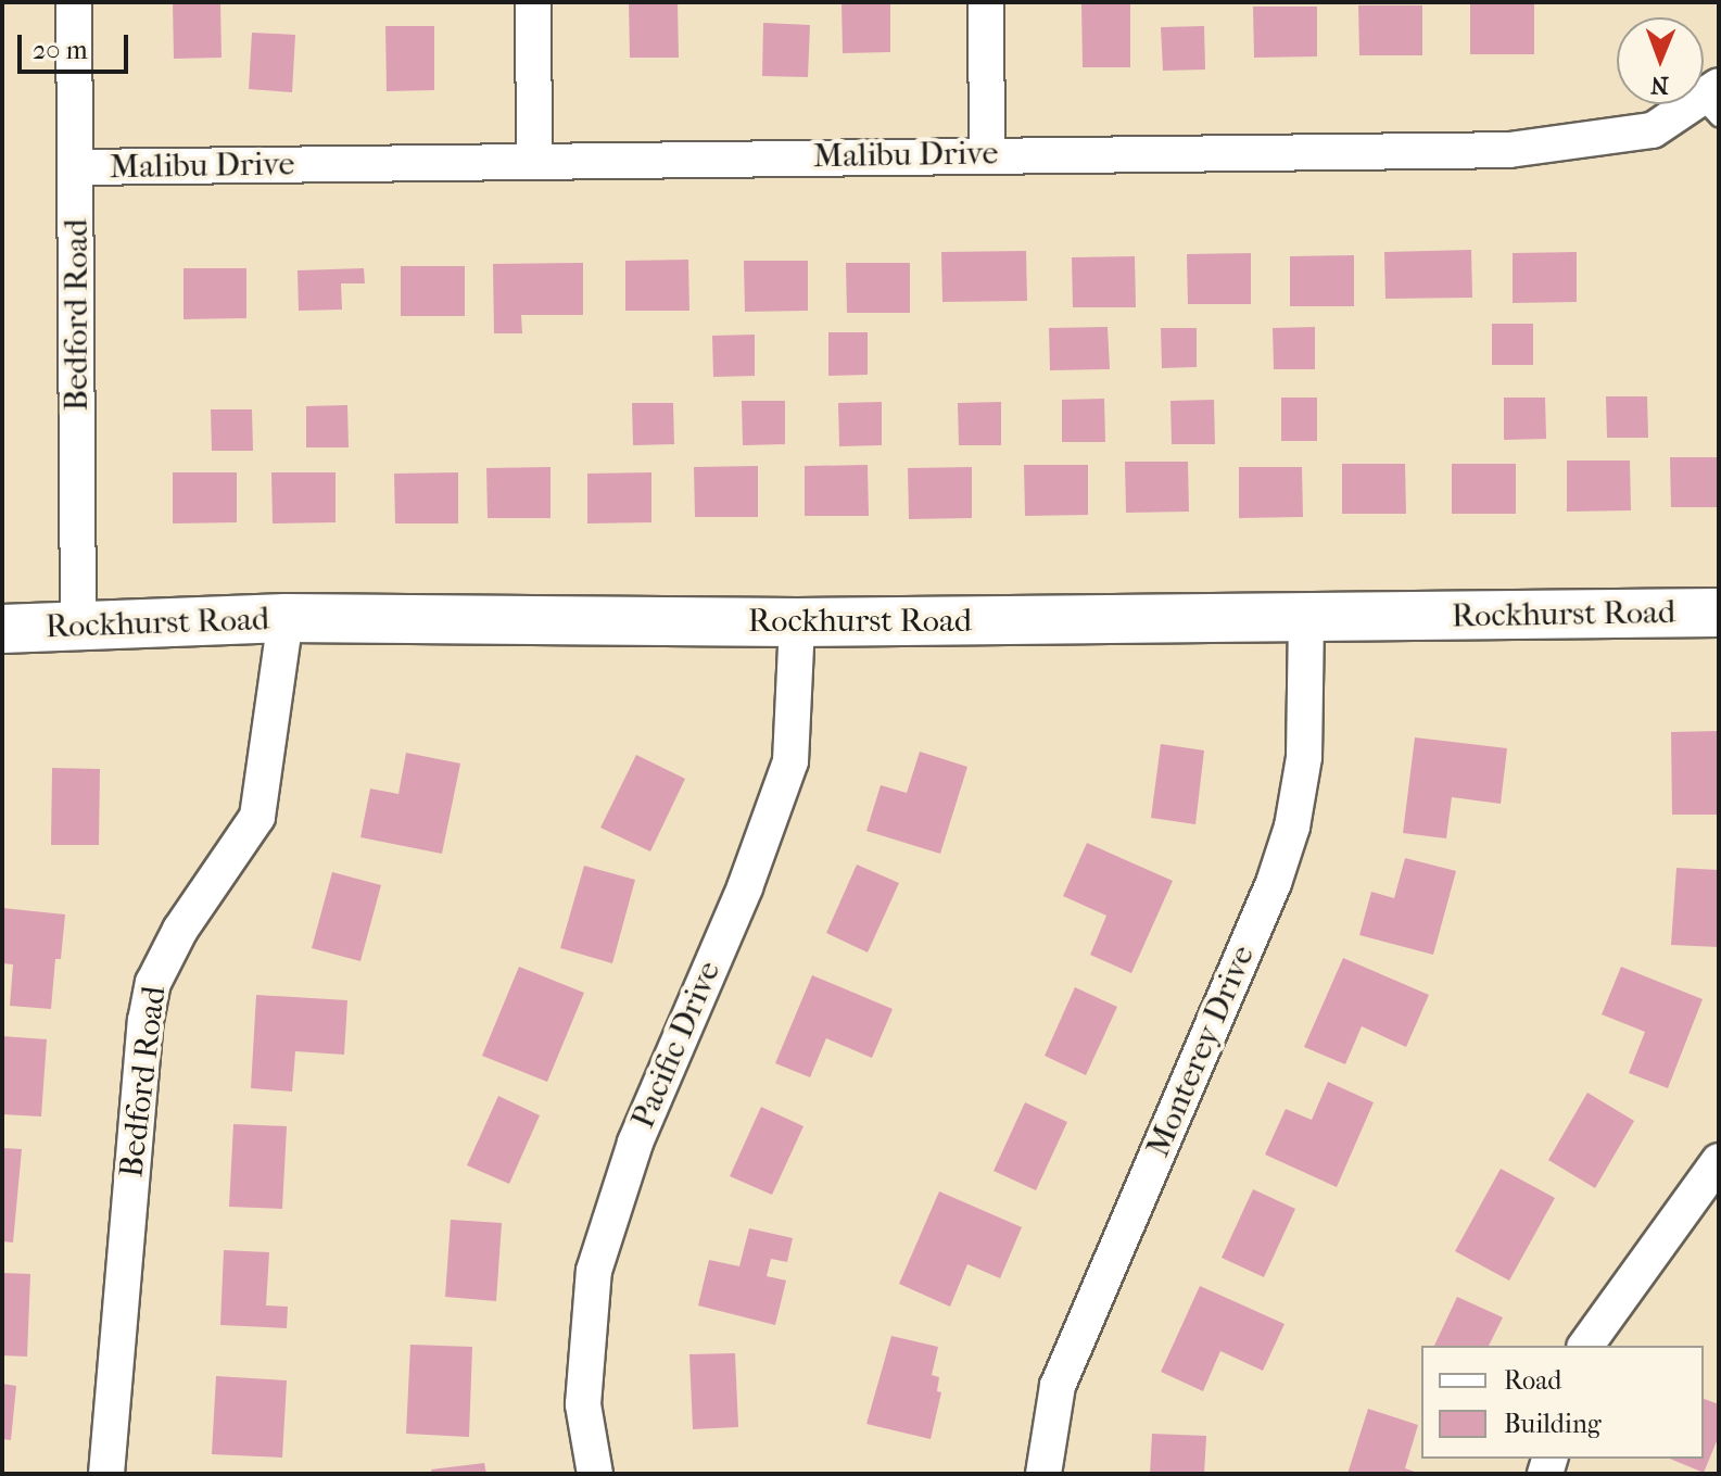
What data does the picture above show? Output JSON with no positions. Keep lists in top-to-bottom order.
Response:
{
  "streets": {
    "street": [
      "Malibu Drive",
      "Bedford Road",
      "Rockhurst Road",
      "Pacific Drive",
      "Monterey Drive"
    ]
  },
  "crossings": [
    ["Malibu Drive", "Bedford Road"],
    ["Bedford Road", "Rockhurst Road"],
    ["Rockhurst Road", "Pacific Drive"],
    ["Rockhurst Road", "Monterey Drive"]
  ],
  "legend": ["Road", "Building"],
  "scale_bar": "20 m",
  "north": "bottom"
}
